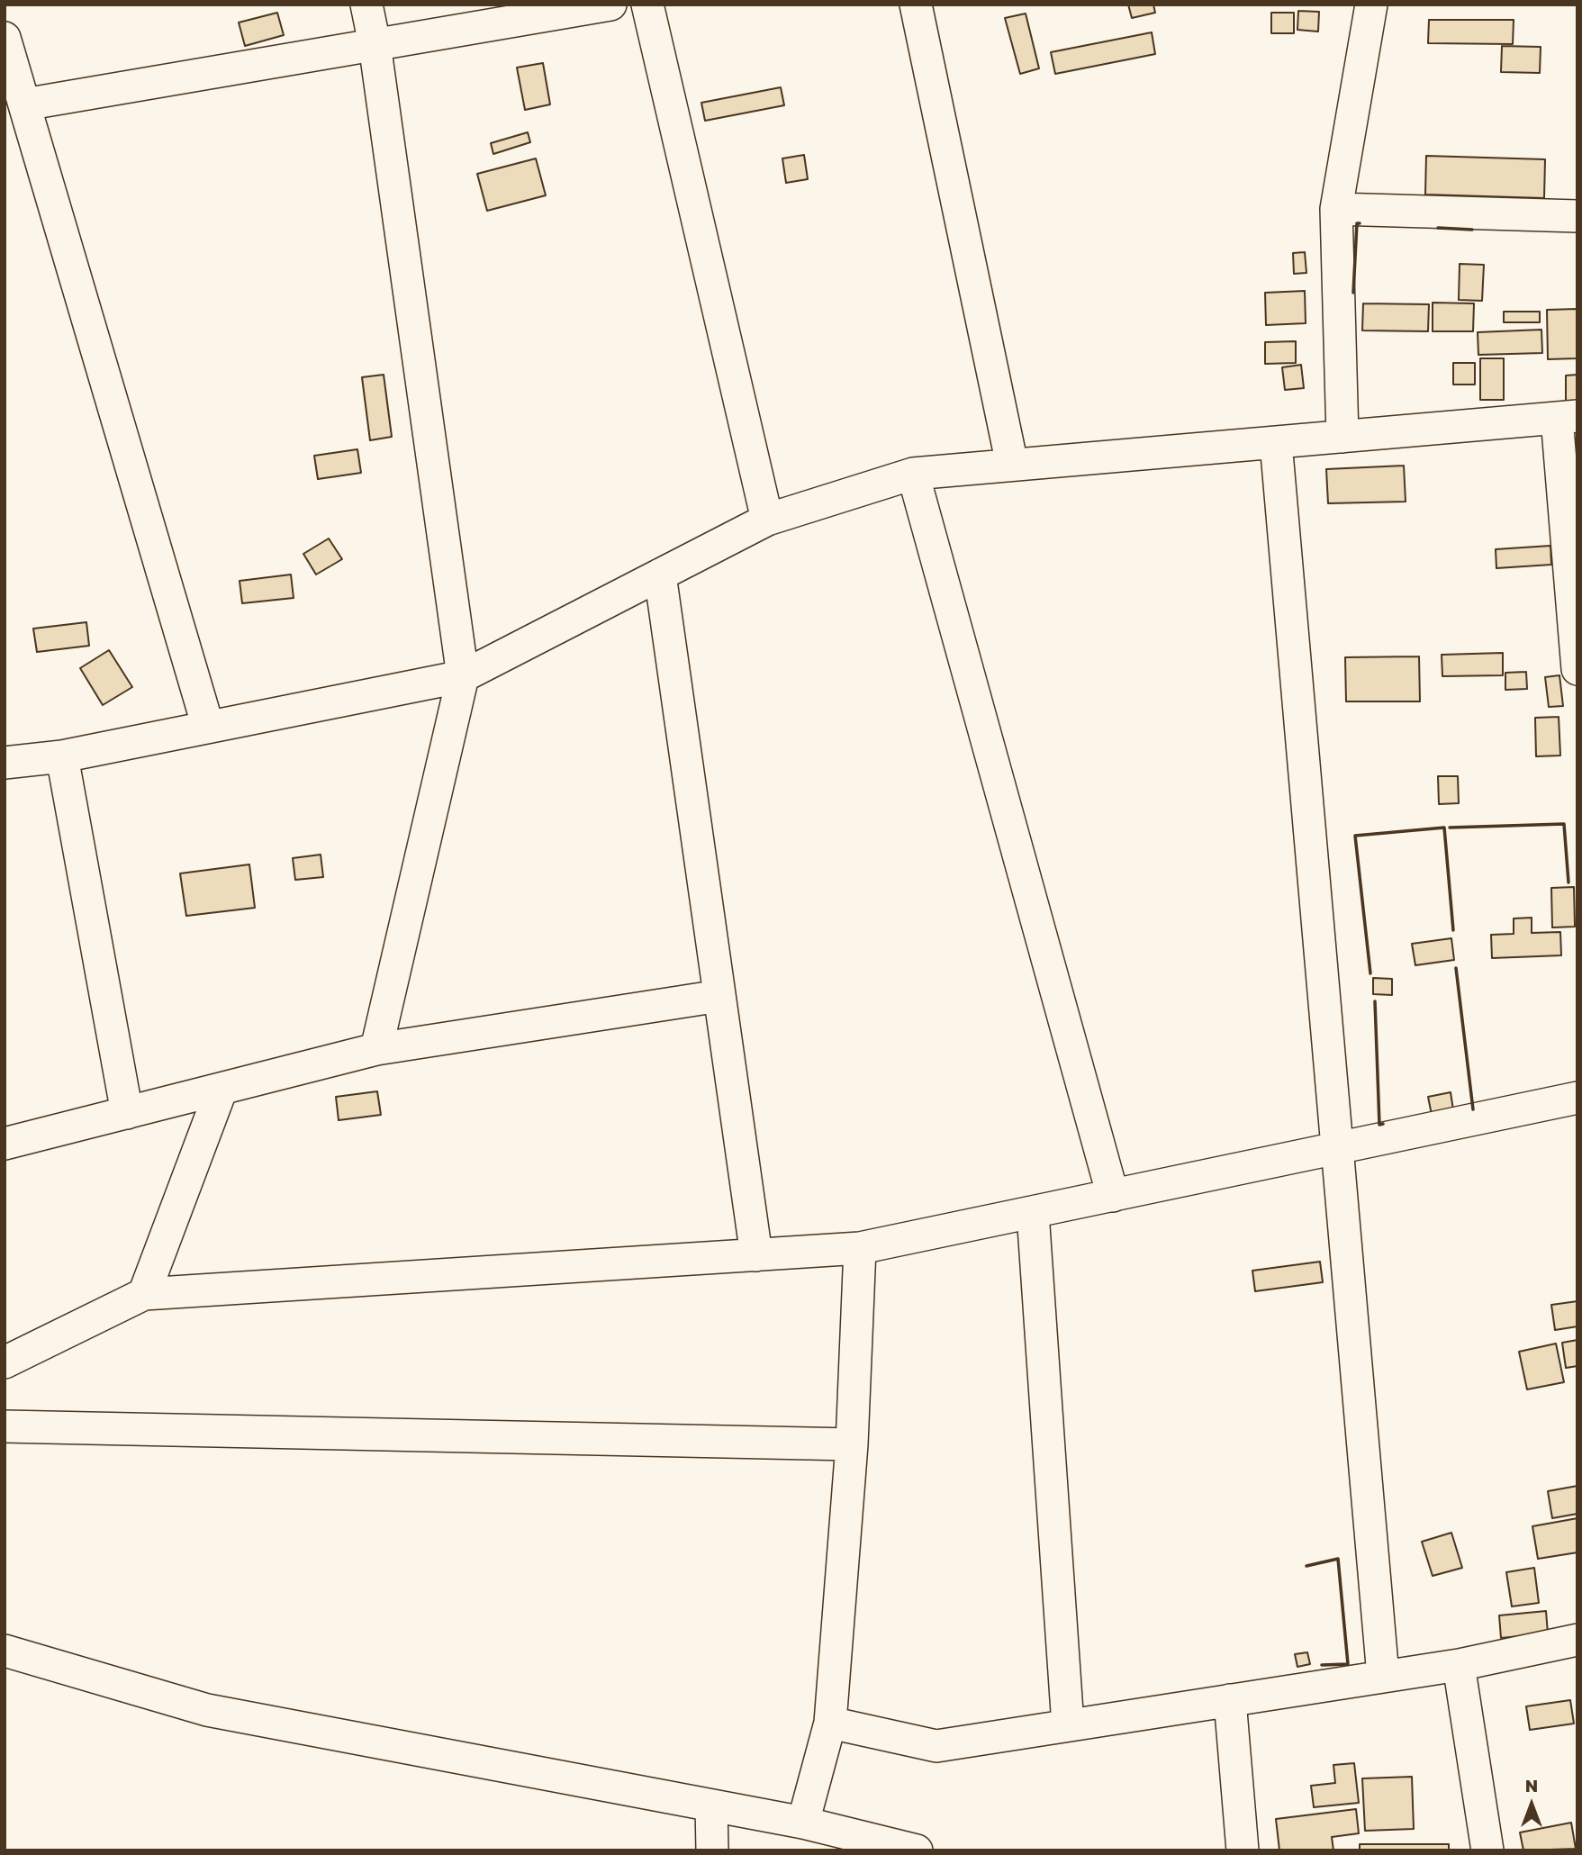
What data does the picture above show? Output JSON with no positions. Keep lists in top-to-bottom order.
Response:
{
  "north": "top"
}
